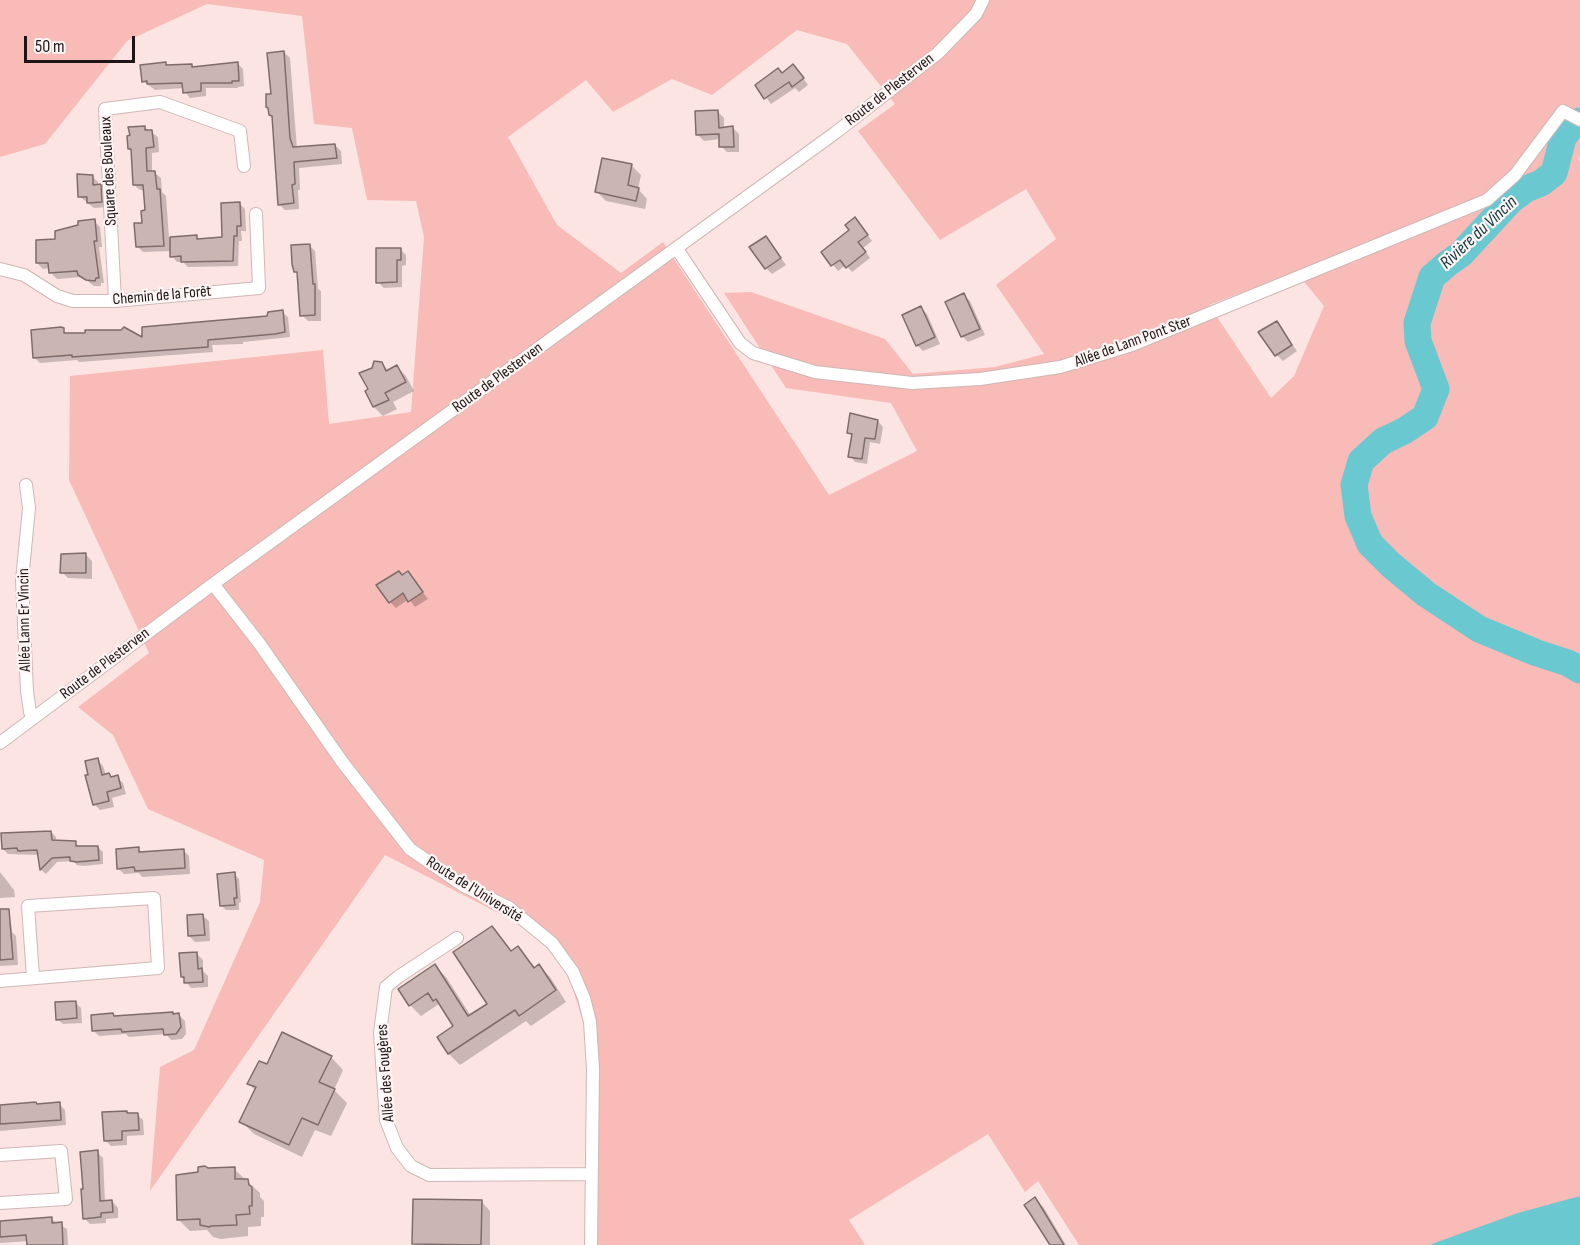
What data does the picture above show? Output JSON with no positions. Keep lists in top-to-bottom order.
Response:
{
  "streets": {
    "street": [
      "Route de Plesterven",
      "Square des Bouleaux",
      "Chemin de la Forêt",
      "Allée de Lann Pont Ster",
      "Allée Lann Er Vincin",
      "Route de l'Université",
      "Allée des Fougères"
    ]
  },
  "crossings": [
    ["Route de Plesterven", "Allée de Lann Pont Ster"],
    ["Route de Plesterven", "Allée Lann Er Vincin"],
    ["Route de Plesterven", "Route de l'Université"],
    ["Square des Bouleaux", "Chemin de la Forêt"],
    ["Route de l'Université", "Allée des Fougères"]
  ],
  "water": ["Rivière du Vincin"],
  "scale_bar": "50 m"
}
